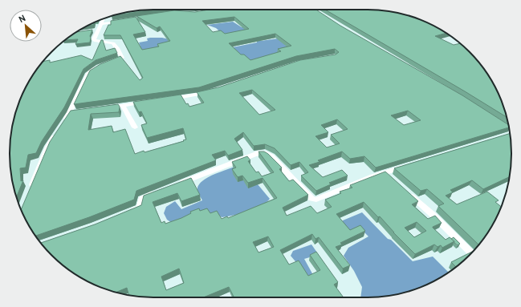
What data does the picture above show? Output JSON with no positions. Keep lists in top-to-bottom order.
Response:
{
  "north": "top left"
}
